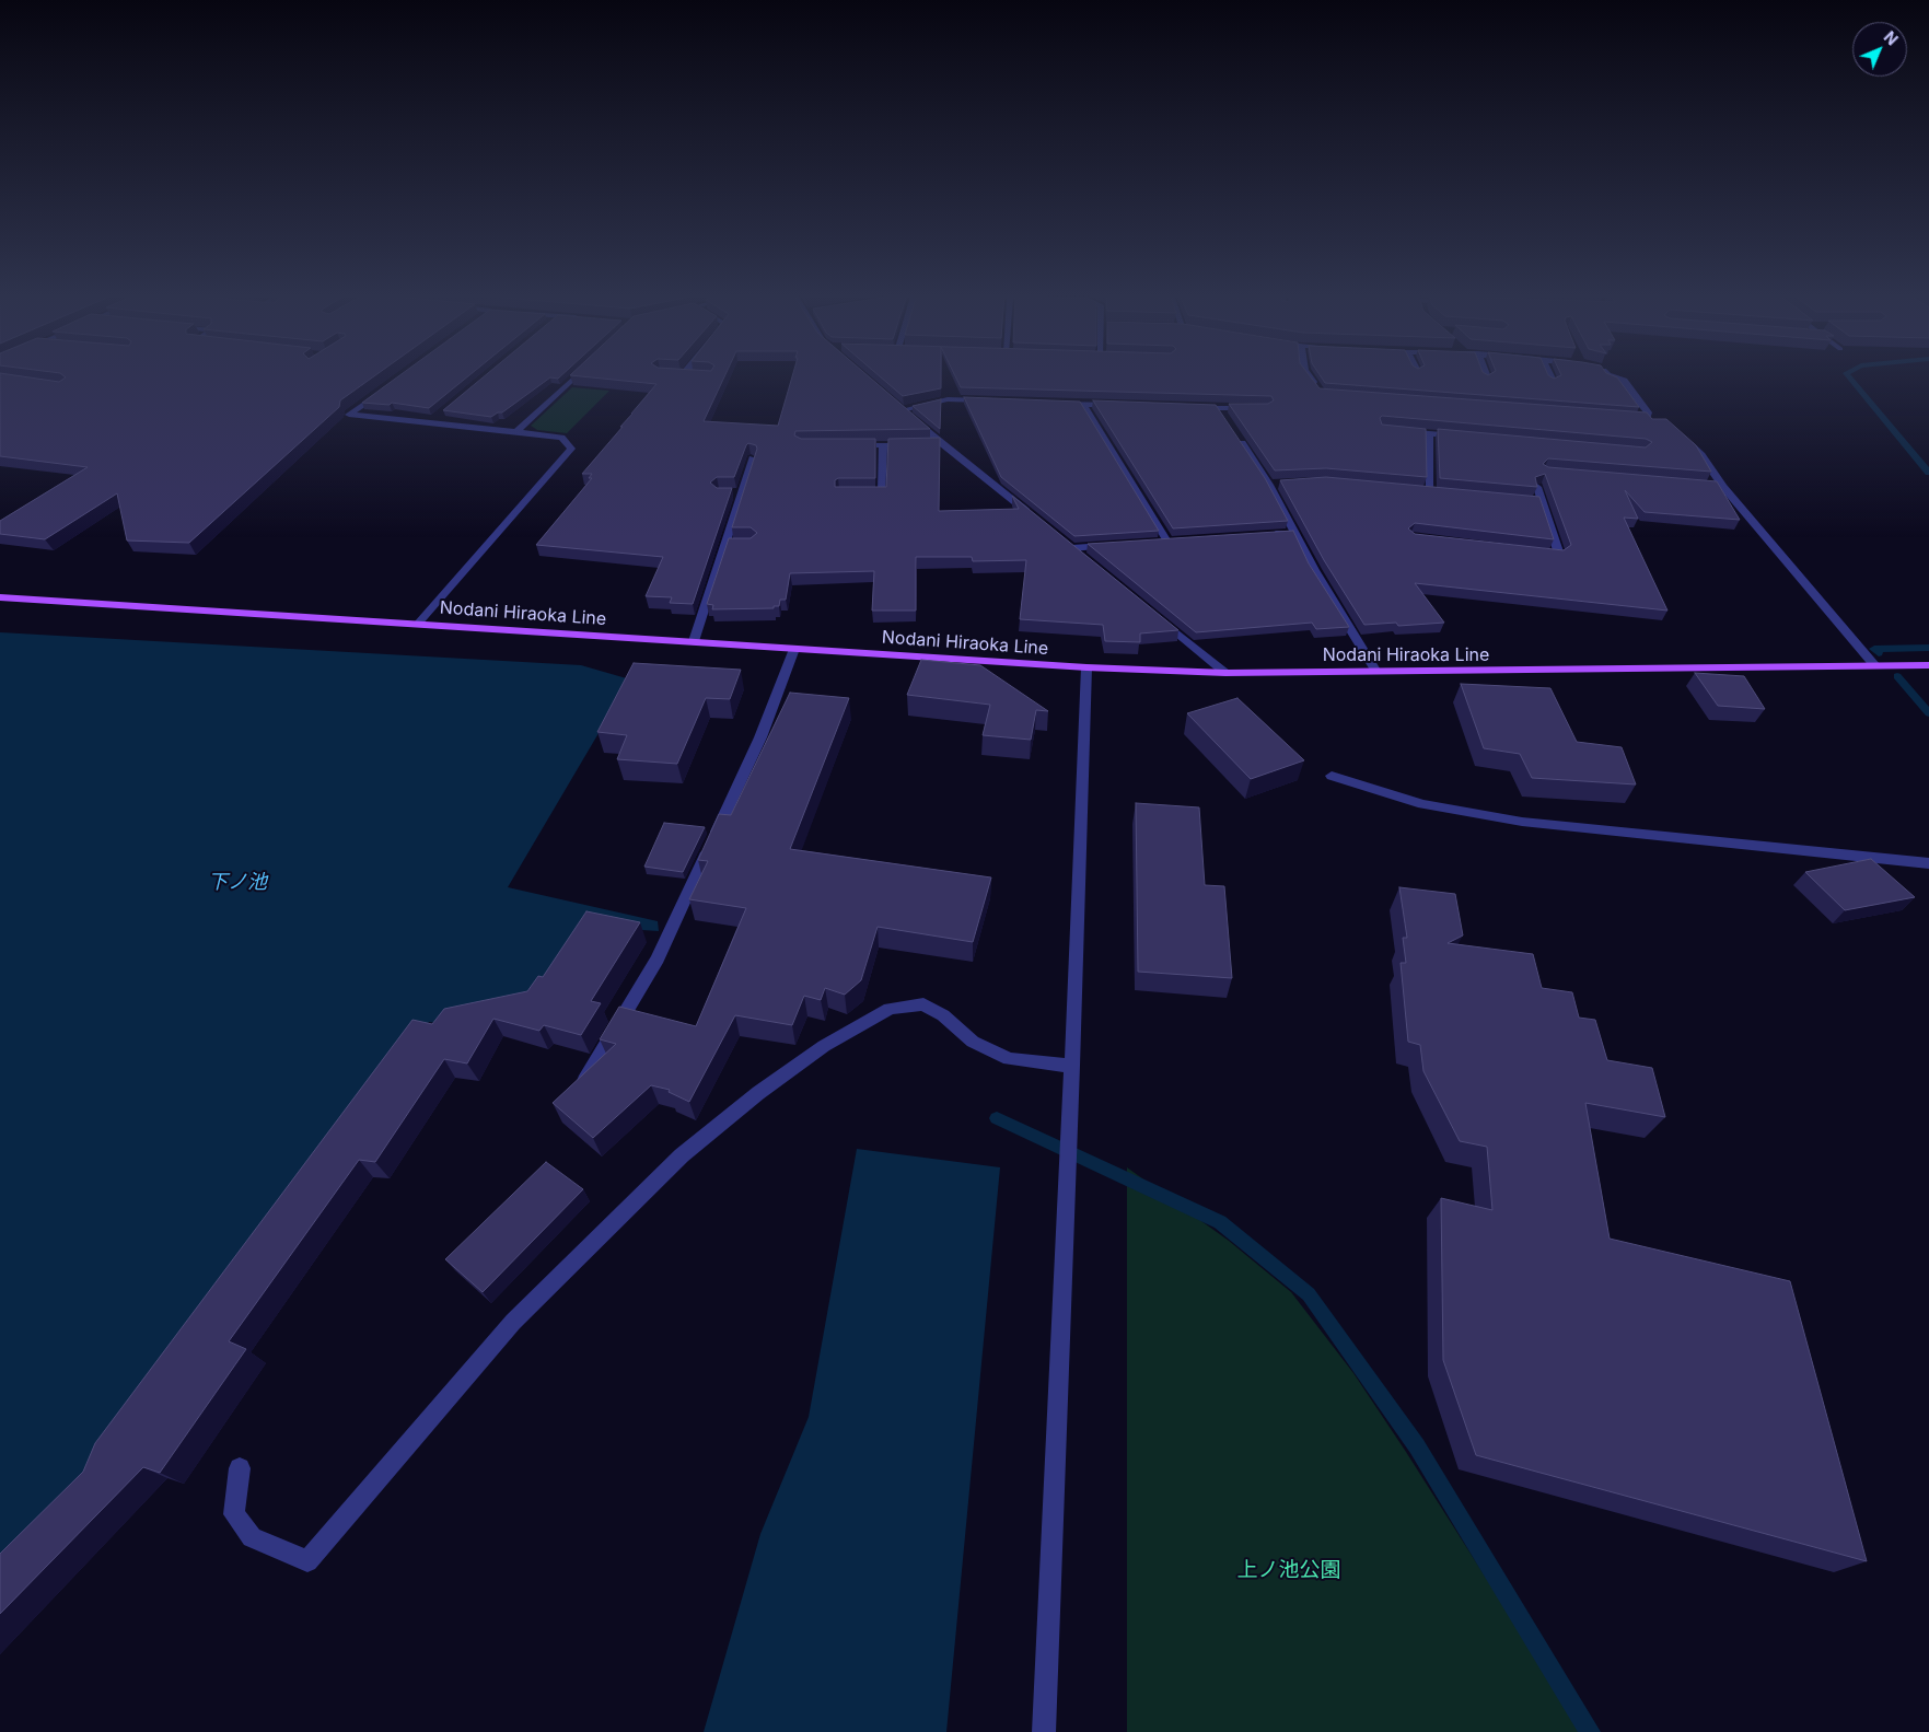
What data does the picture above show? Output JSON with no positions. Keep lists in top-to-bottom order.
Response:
{
  "streets": {
    "main road": ["Nodani Hiraoka Line"]
  },
  "water": ["下ノ池"],
  "parks": ["上ノ池公園"],
  "north": "top right"
}
